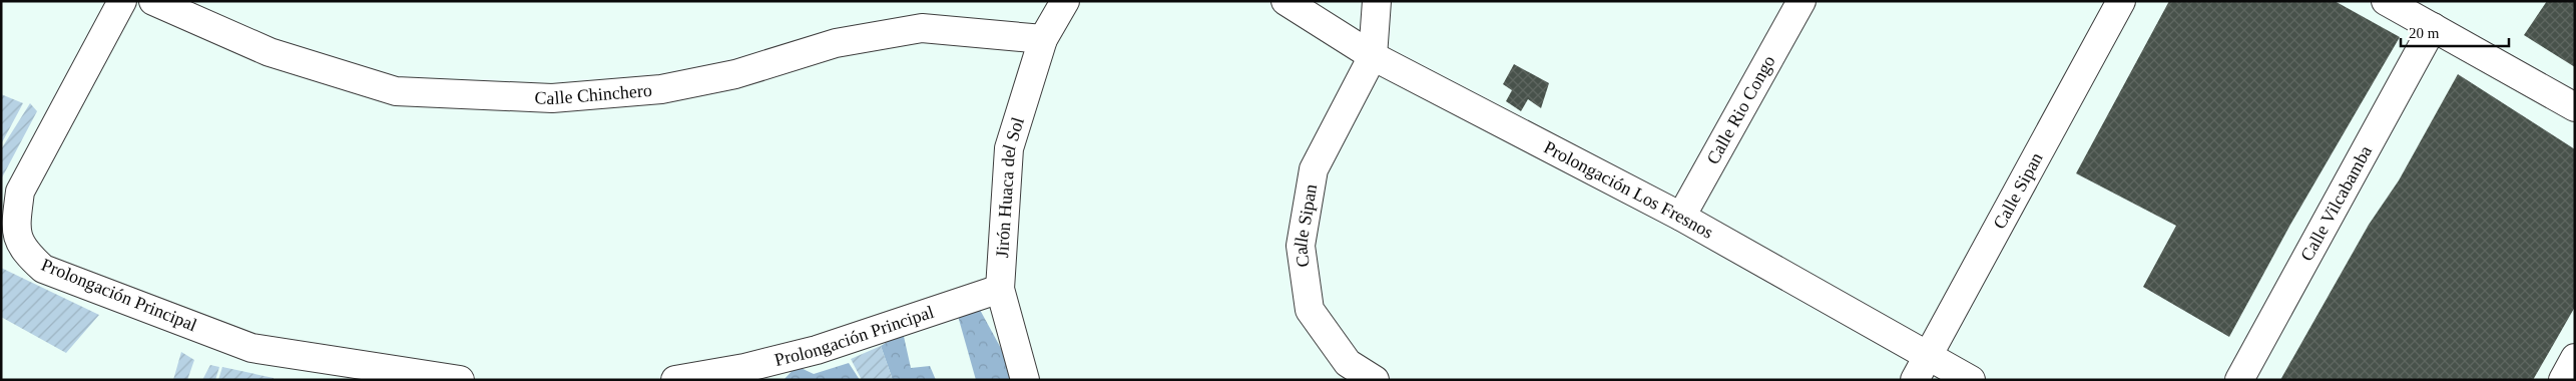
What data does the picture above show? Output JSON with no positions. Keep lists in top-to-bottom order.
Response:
{
  "streets": {
    "street": [
      "Calle Chinchero",
      "Calle Rio Congo",
      "Jirón Huaca del Sol",
      "Prolongación Los Fresnos",
      "Calle Sipan",
      "Calle Vilcabamba",
      "Prolongación Principal"
    ]
  },
  "crossings": [
    ["Calle Chinchero", "Jirón Huaca del Sol"],
    ["Calle Rio Congo", "Prolongación Los Fresnos"],
    ["Jirón Huaca del Sol", "Prolongación Principal"],
    ["Prolongación Los Fresnos", "Calle Sipan"]
  ],
  "scale_bar": "20 m"
}
